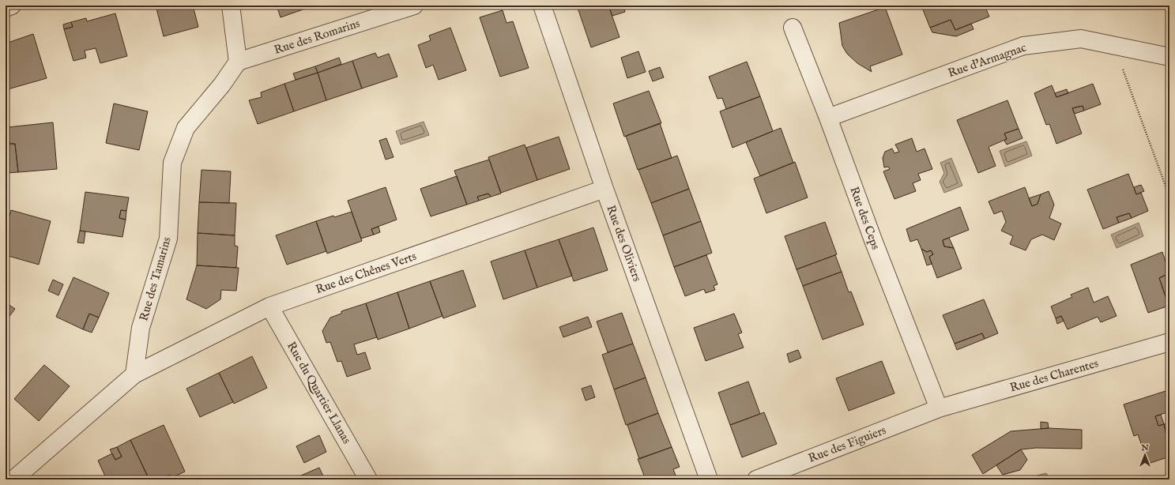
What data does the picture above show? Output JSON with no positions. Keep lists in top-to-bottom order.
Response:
{
  "streets": {
    "street": [
      "Rue des Romarins",
      "Rue d'Armagnac",
      "Rue des Ceps",
      "Rue des Oliviers",
      "Rue des Chênes Verts",
      "Rue des Tamarins",
      "Rue des Charentes",
      "Rue du Quartier Llanas",
      "Rue des Figuiers"
    ]
  },
  "crossings": [
    ["Rue des Romarins", "Rue des Tamarins"],
    ["Rue d'Armagnac", "Rue des Ceps"],
    ["Rue des Ceps", "Rue des Charentes"],
    ["Rue des Ceps", "Rue des Figuiers"],
    ["Rue des Oliviers", "Rue des Chênes Verts"],
    ["Rue des Chênes Verts", "Rue des Tamarins"],
    ["Rue des Chênes Verts", "Rue du Quartier Llanas"],
    ["Rue des Charentes", "Rue des Figuiers"]
  ],
  "north": "top"
}
